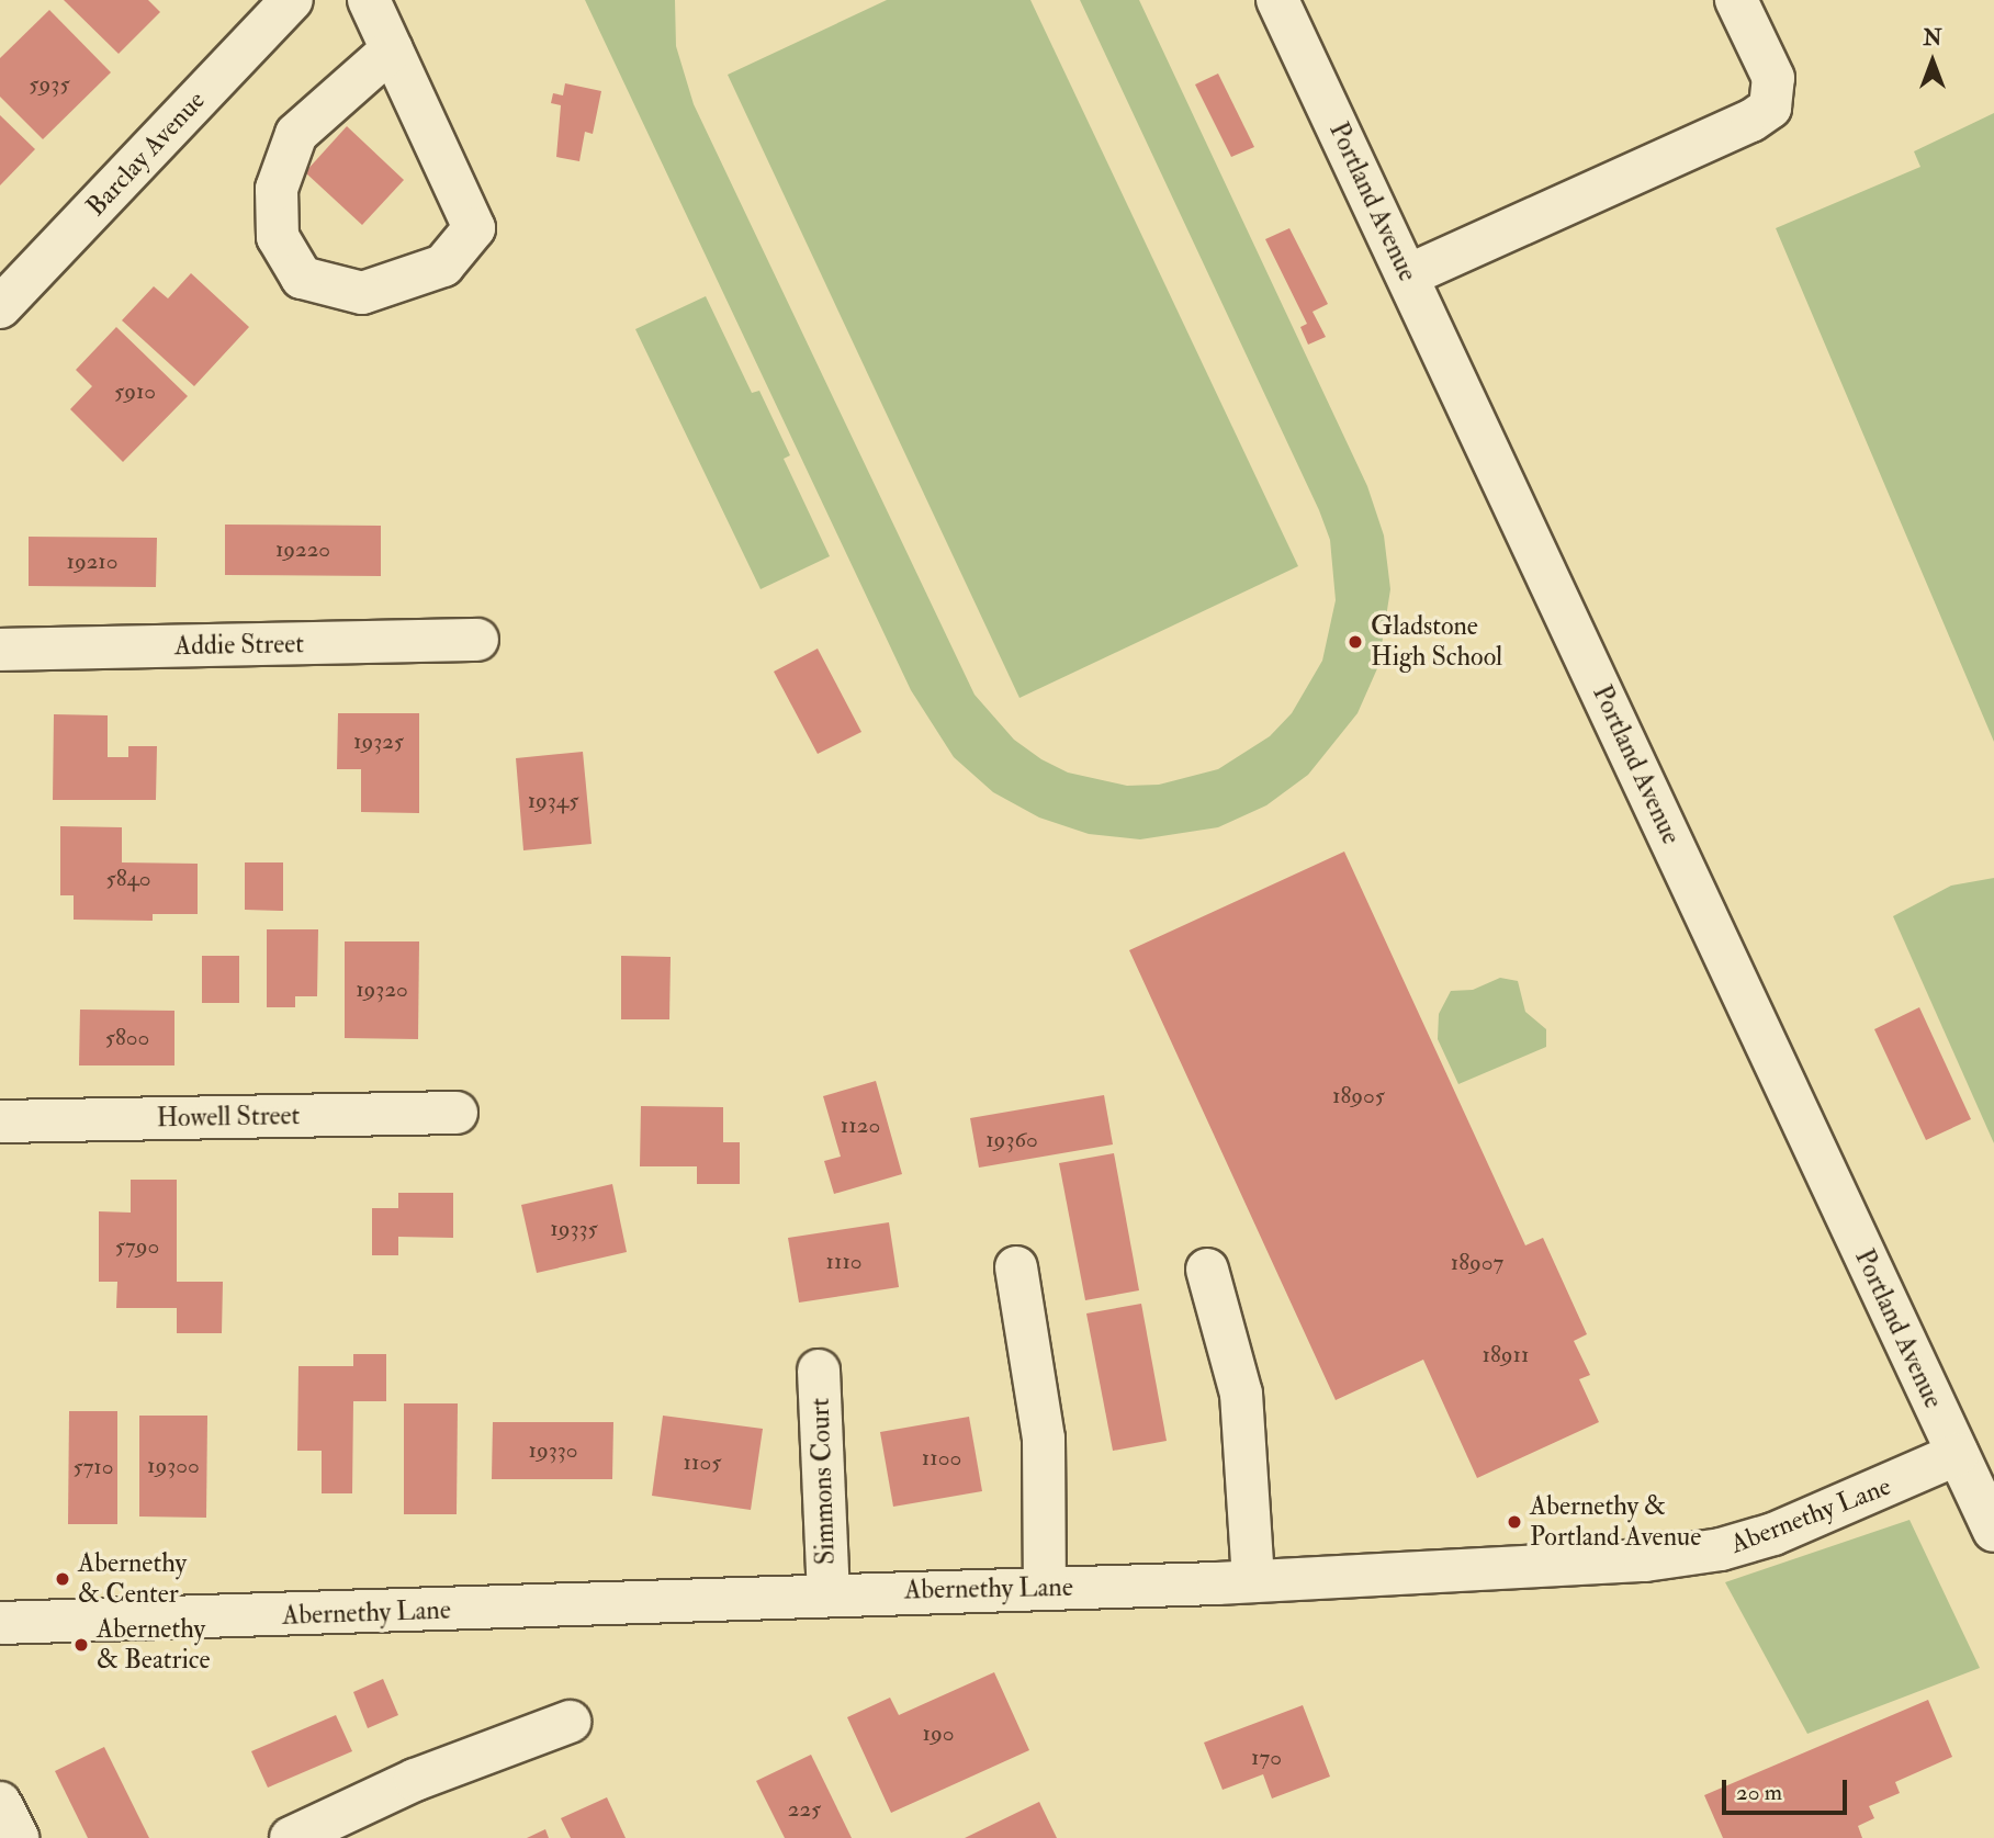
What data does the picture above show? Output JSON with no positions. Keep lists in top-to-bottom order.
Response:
{
  "streets": {
    "street": [
      "Barclay Avenue",
      "Portland Avenue",
      "Addie Street",
      "Howell Street",
      "Simmons Court",
      "Abernethy Lane"
    ]
  },
  "crossings": [
    ["Portland Avenue", "Abernethy Lane"],
    ["Simmons Court", "Abernethy Lane"]
  ],
  "places": [
    "Gladstone High School",
    "Abernethy & Portland Avenue",
    "Abernethy & Center",
    "Abernethy & Beatrice"
  ],
  "house_numbers": [
    "5935",
    "5910",
    "19220",
    "19210",
    "19325",
    "19345",
    "5840",
    "19320",
    "5800",
    "18905",
    "1120",
    "19360",
    "19335",
    "5790",
    "1110",
    "18907",
    "18911",
    "19330",
    "1100",
    "1105",
    "19300",
    "5710",
    "190",
    "170",
    "225"
  ],
  "scale_bar": "20 m",
  "north": "top"
}
